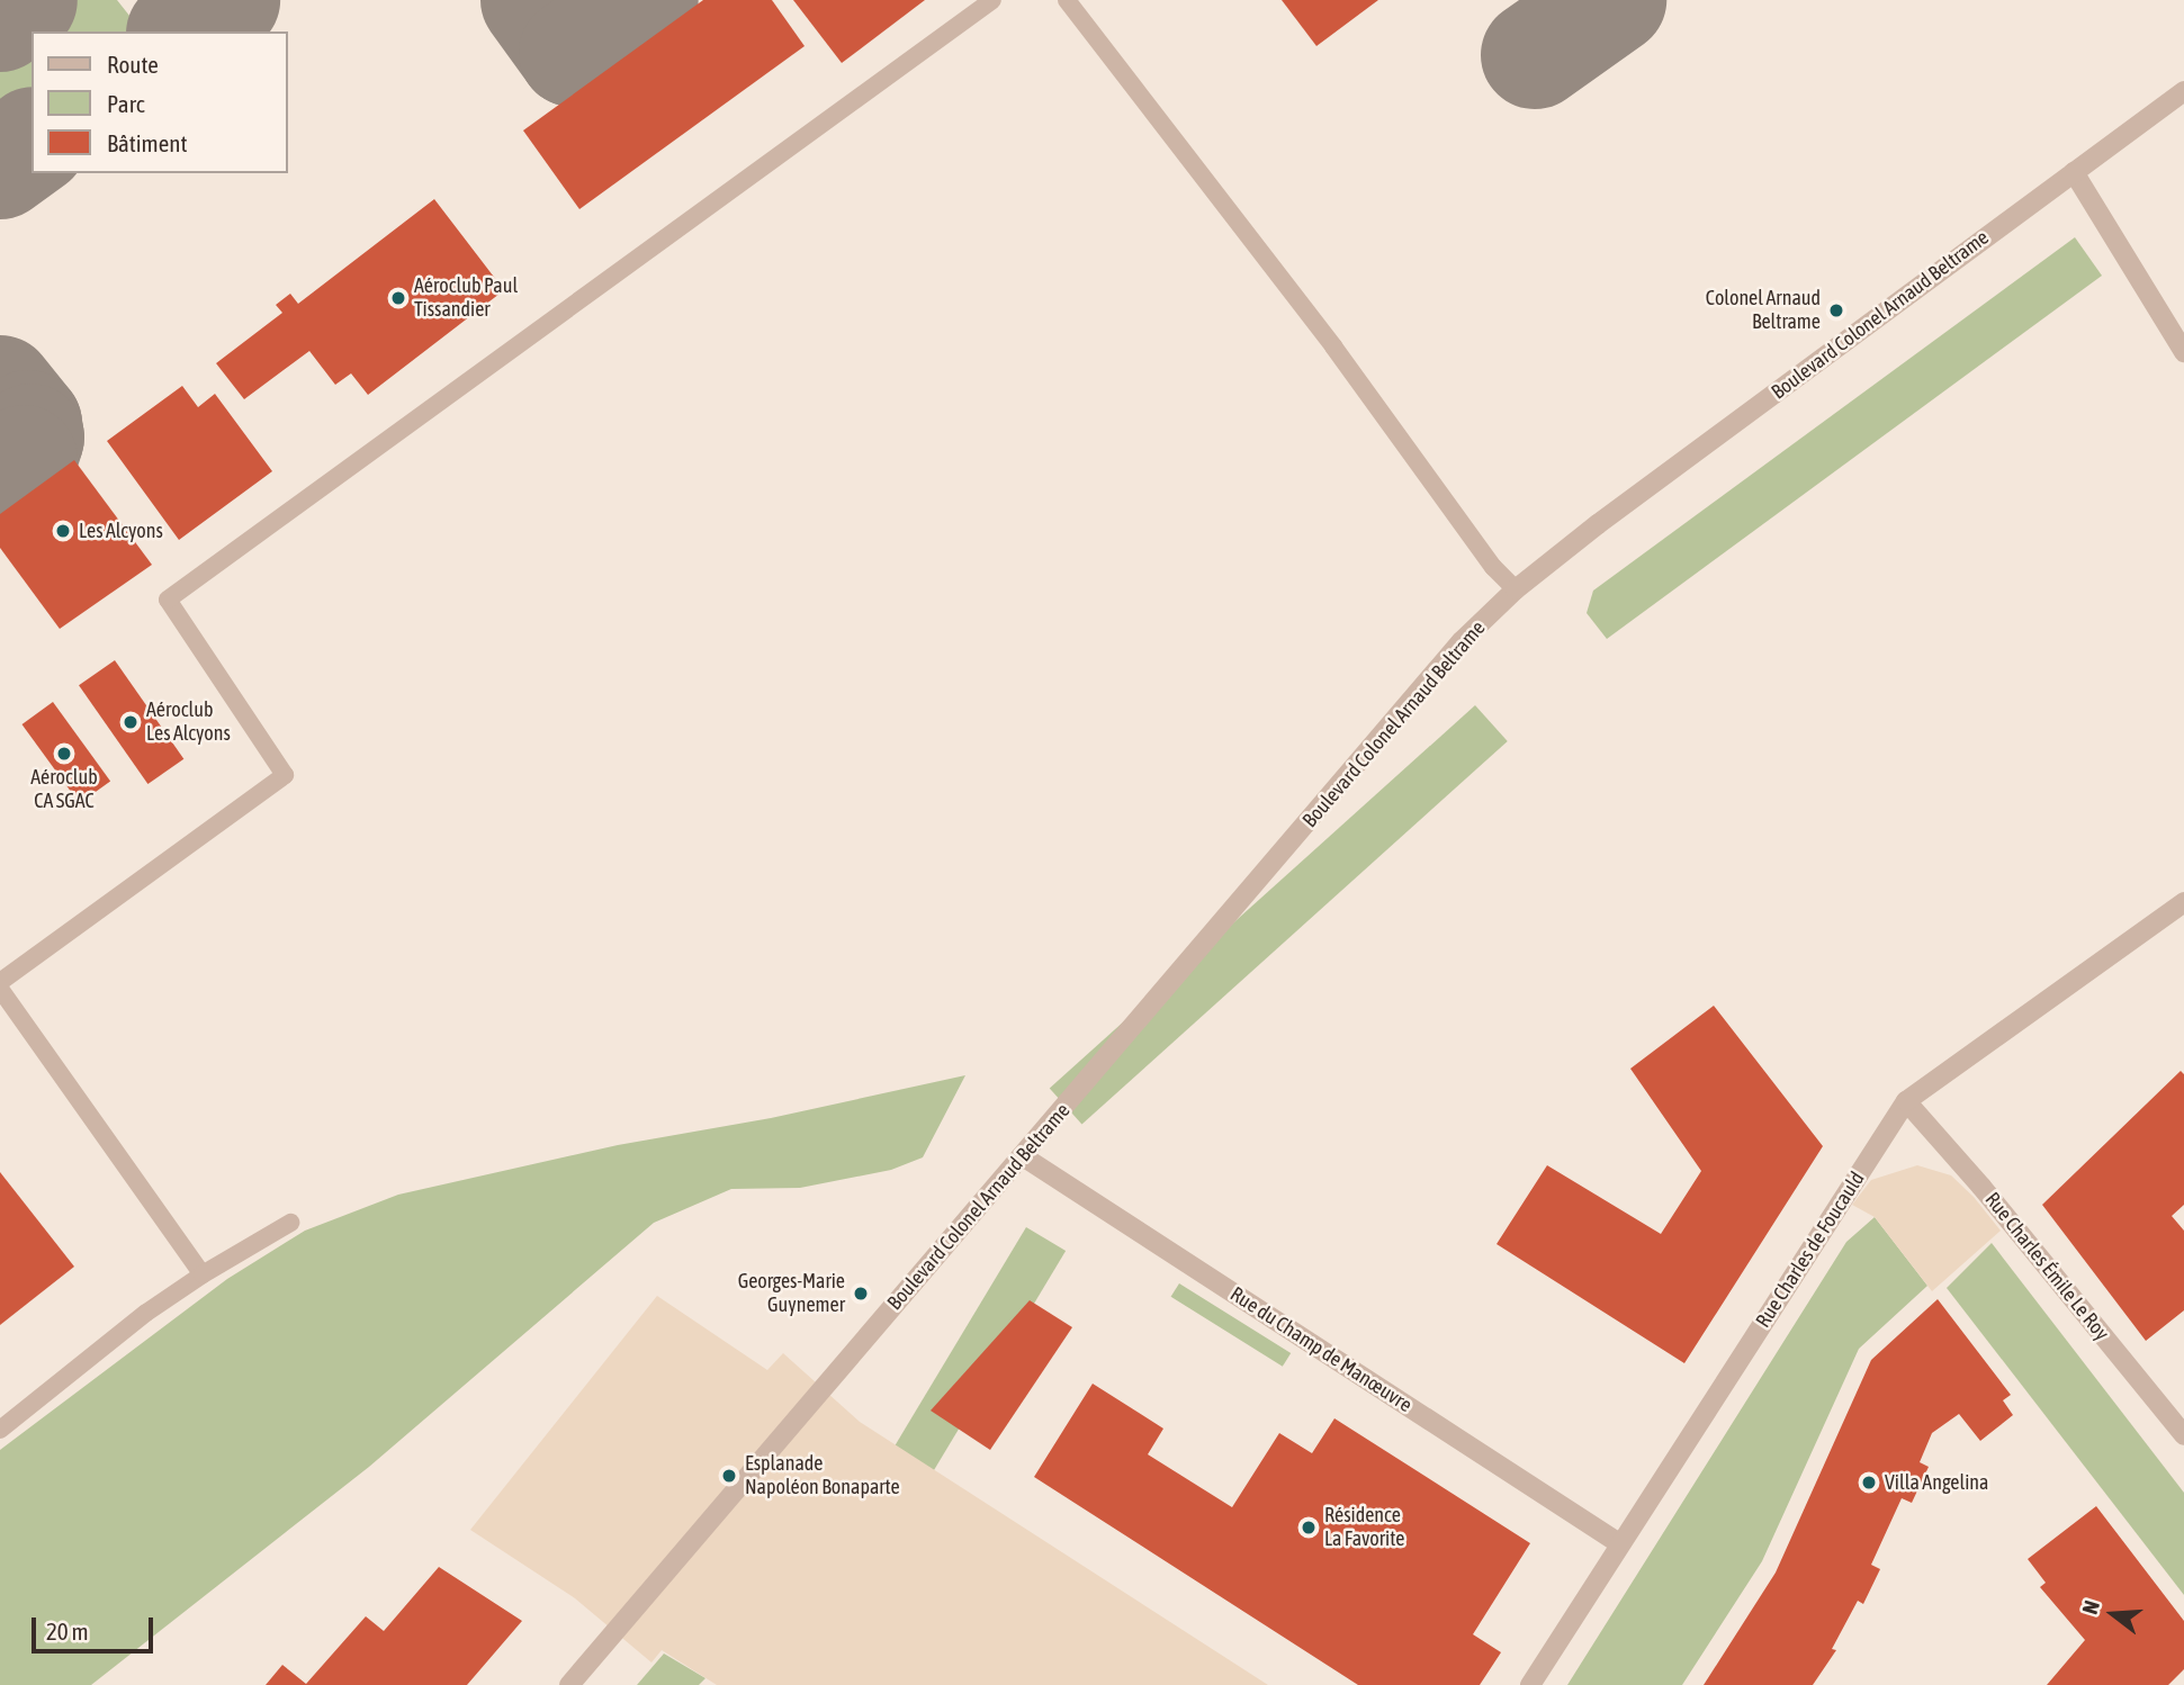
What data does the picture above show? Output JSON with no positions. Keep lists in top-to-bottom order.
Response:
{
  "streets": {
    "street": [
      "Boulevard Colonel Arnaud Beltrame",
      "Rue Charles de Foucauld",
      "Rue Charles Émile Le Roy",
      "Rue du Champ de Manœuvre"
    ]
  },
  "crossings": [
    ["Boulevard Colonel Arnaud Beltrame", "Rue du Champ de Manœuvre"],
    ["Rue Charles de Foucauld", "Rue Charles Émile Le Roy"],
    ["Rue Charles de Foucauld", "Rue du Champ de Manœuvre"]
  ],
  "places": [
    "Aéroclub Paul Tissandier",
    "Colonel Arnaud Beltrame",
    "Les Alcyons",
    "Aéroclub Les Alcyons",
    "Aéroclub CA SGAC",
    "Georges-Marie Guynemer",
    "Esplanade Napoléon Bonaparte",
    "Villa Angelina",
    "Résidence La Favorite"
  ],
  "legend": ["Route", "Parc", "Bâtiment"],
  "scale_bar": "20 m",
  "north": "left"
}
